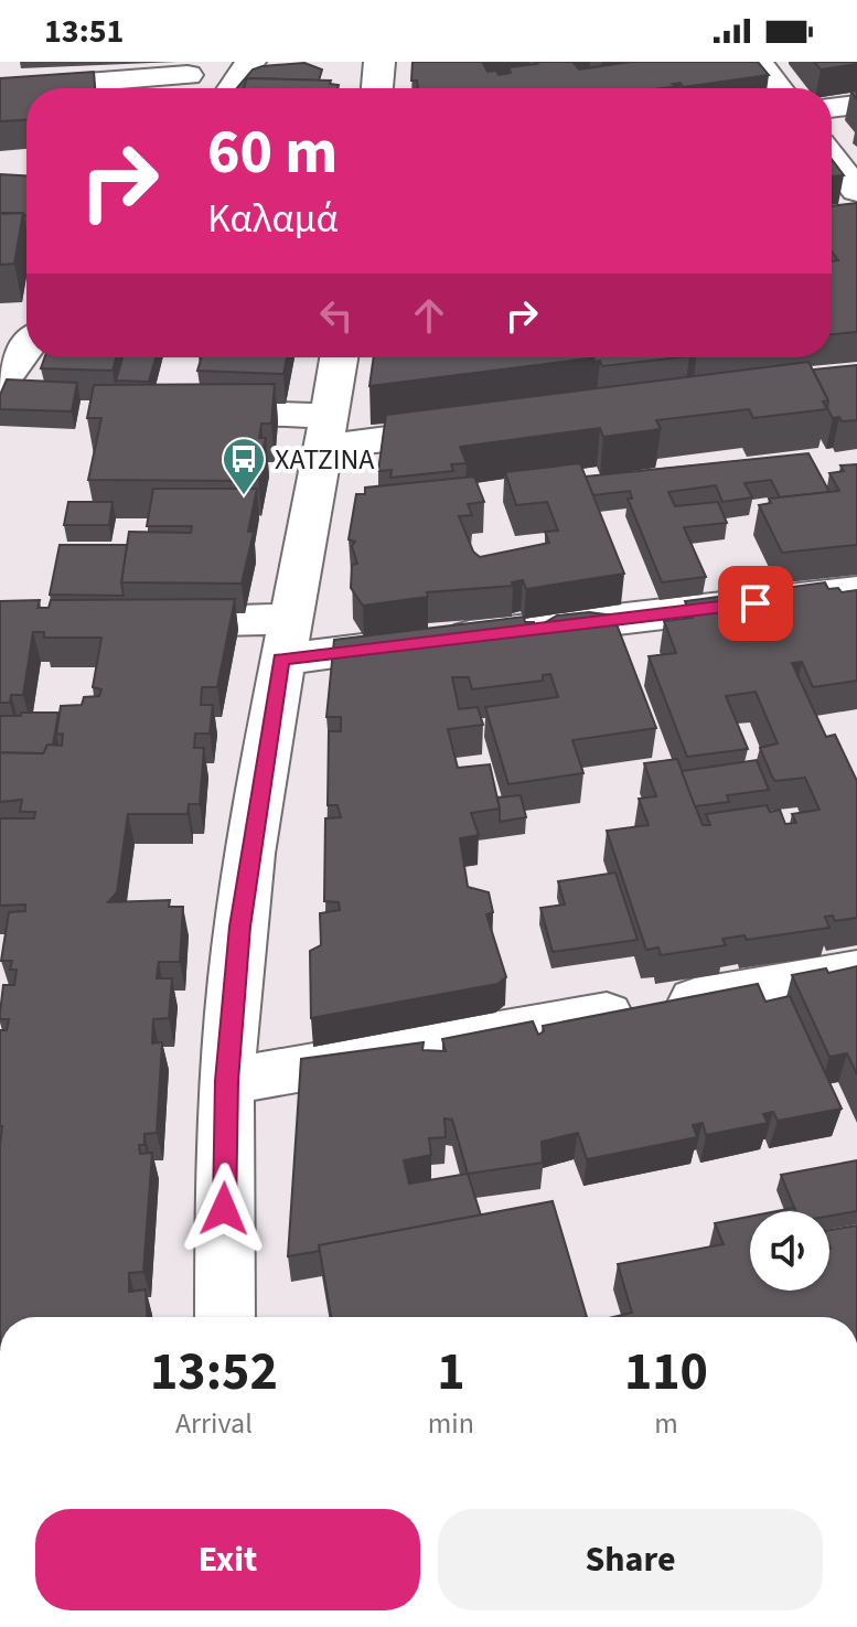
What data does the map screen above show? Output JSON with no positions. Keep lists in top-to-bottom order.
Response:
{
  "places": {
    "bus stop": ["ΧΑΤΖΙΝΑ"]
  },
  "page": {
    "status": "13:51",
    "turn": ["60 m", "Καλαμά"],
    "eta": [
      "13:52",
      "Arrival",
      "1",
      "min",
      "110",
      "m"
    ],
    "buttons": ["Exit", "Share"]
  }
}
